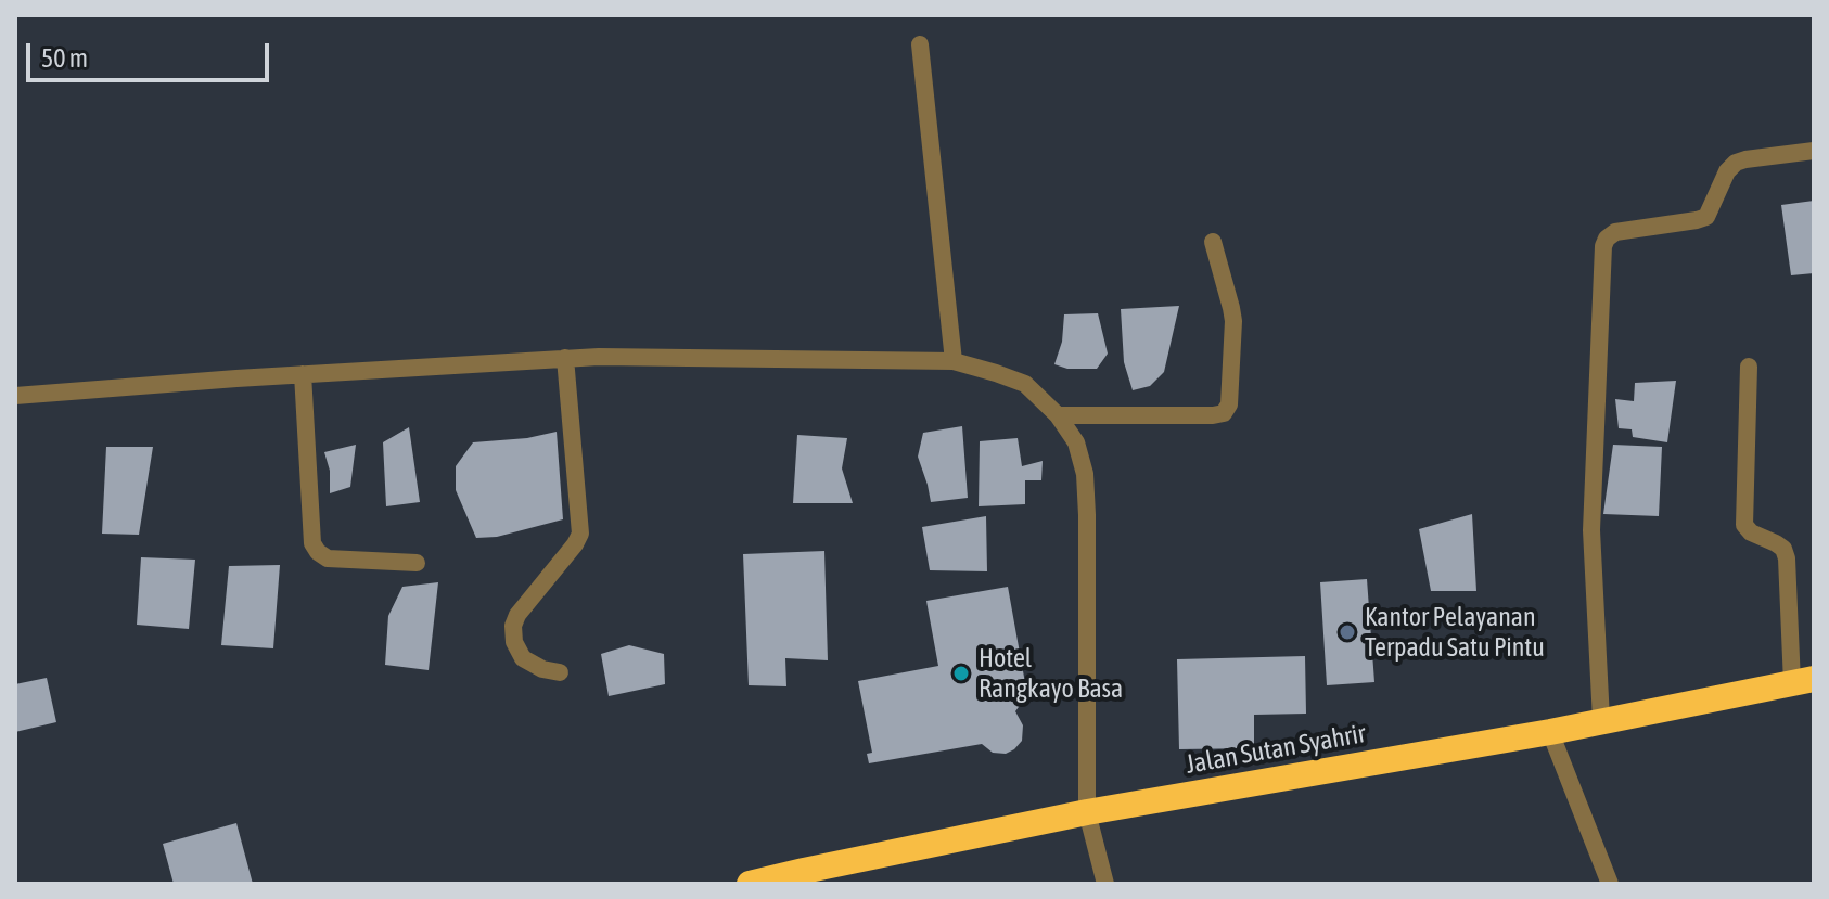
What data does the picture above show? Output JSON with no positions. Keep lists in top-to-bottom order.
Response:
{
  "streets": {
    "highway": ["Jalan Sutan Syahrir"]
  },
  "places": ["Kantor Pelayanan Terpadu Satu Pintu", "Hotel Rangkayo Basa"],
  "scale_bar": "50 m"
}
